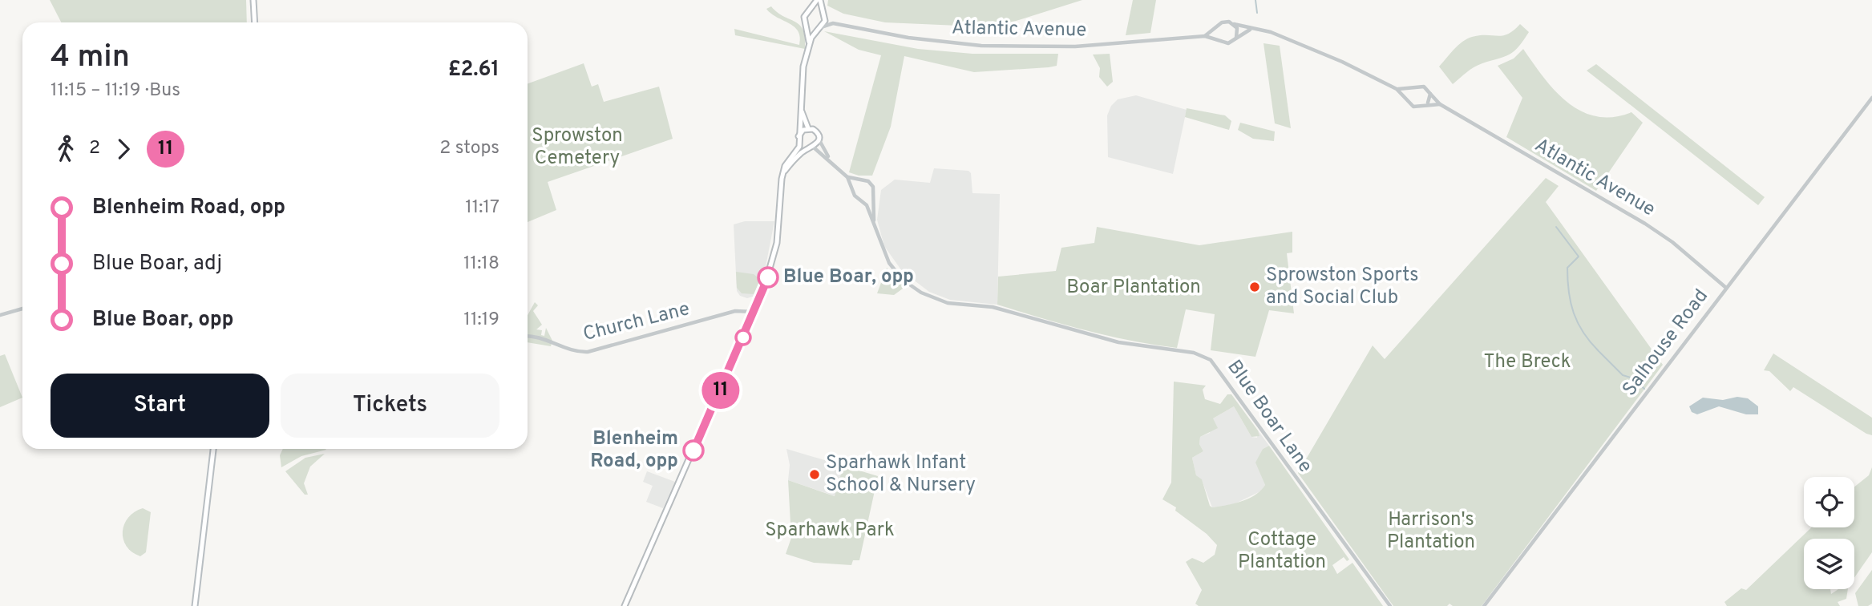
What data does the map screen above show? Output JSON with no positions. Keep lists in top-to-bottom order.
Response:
{
  "streets": {
    "street": [
      "Atlantic Avenue",
      "Church Lane",
      "Salhouse Road",
      "Blue Boar Lane"
    ]
  },
  "crossings": [
    ["Atlantic Avenue", "Salhouse Road"]
  ],
  "parks": [
    "Sprowston Cemetery",
    "Boar Plantation",
    "The Breck",
    "Harrison's Plantation",
    "Sparhawk Park",
    "Cottage Plantation"
  ],
  "places": [
    "Blue Boar, opp",
    "Sprowston Sports and Social Club",
    "Blenheim Road, opp",
    "Sparhawk Infant School & Nursery"
  ],
  "lines": ["bus line 11"],
  "page": {
    "on_map": "11",
    "heading": ["4 min", "11:15 – 11:19 · Bus", "£2.61"],
    "legs": ["2", "11", "2 stops"],
    "list": [
      {
        "name": "Blenheim Road, opp",
        "value": "11:17"
      },
      {
        "name": "Blue Boar, adj",
        "value": "11:18"
      },
      {
        "name": "Blue Boar, opp",
        "value": "11:19"
      }
    ],
    "buttons": ["Start", "Tickets"]
  }
}
